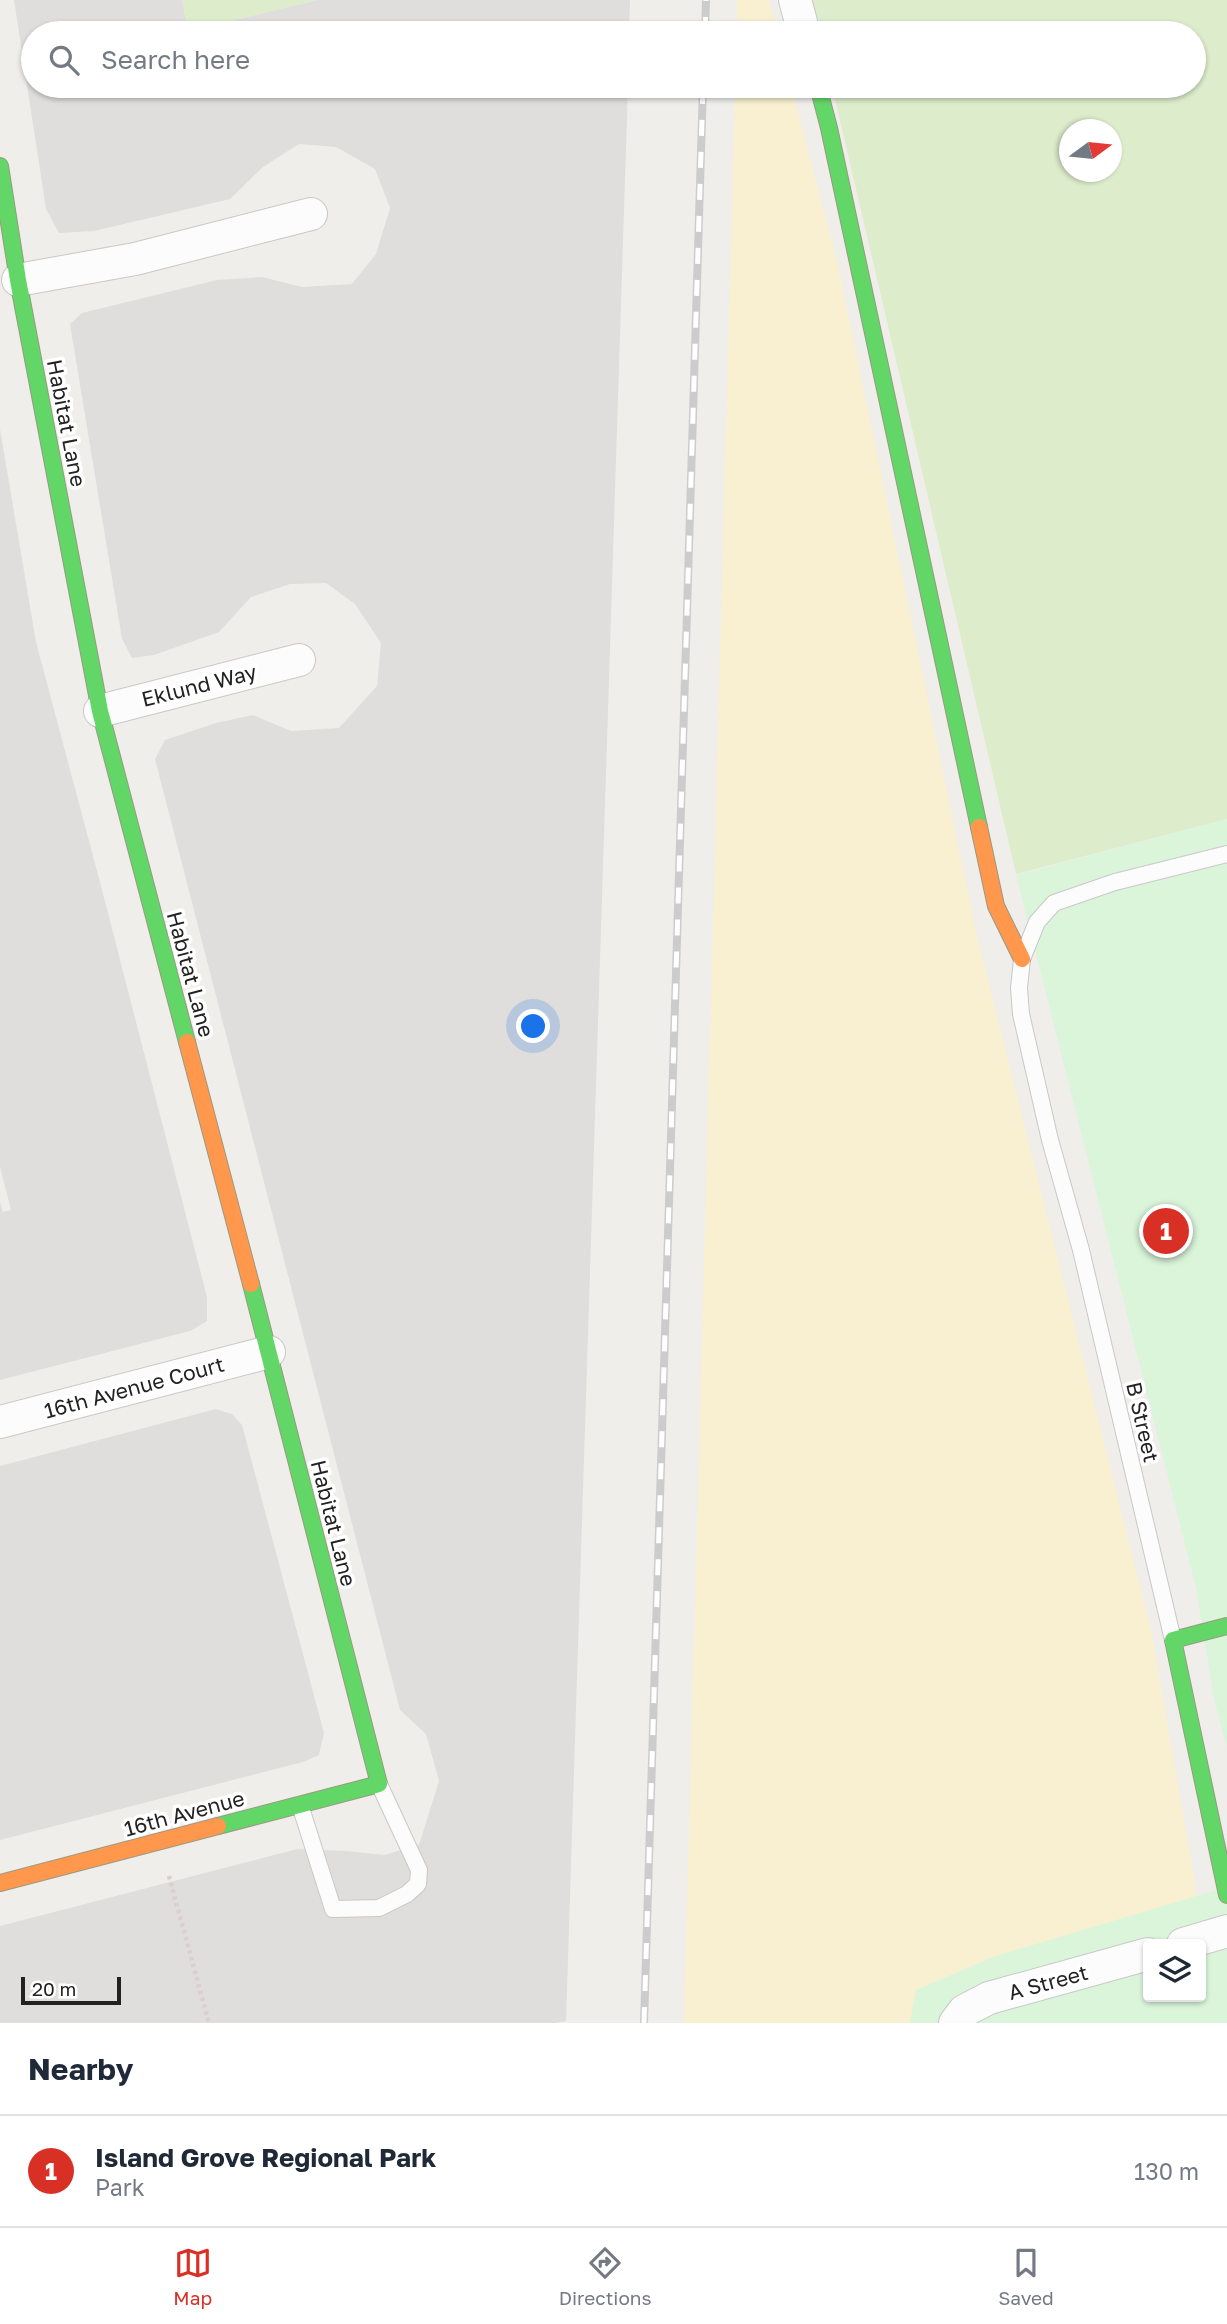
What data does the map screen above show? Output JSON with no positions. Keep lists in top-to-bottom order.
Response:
{
  "streets": {
    "street": [
      "Habitat Lane",
      "Eklund Way",
      "16th Avenue Court",
      "B Street",
      "16th Avenue",
      "A Street"
    ]
  },
  "crossings": [
    ["Habitat Lane", "Eklund Way"],
    ["Habitat Lane", "16th Avenue Court"],
    ["Habitat Lane", "16th Avenue"]
  ],
  "scale_bar": "20 m",
  "north": "right",
  "page": {
    "search": "Search here",
    "pins": "1",
    "scale": "20 m",
    "heading": "Nearby",
    "list": [
      {
        "mark": "1",
        "name": "Island Grove Regional Park",
        "note": "Park",
        "value": "130 m"
      }
    ],
    "nav": ["Map", "Directions", "Saved"]
  }
}
